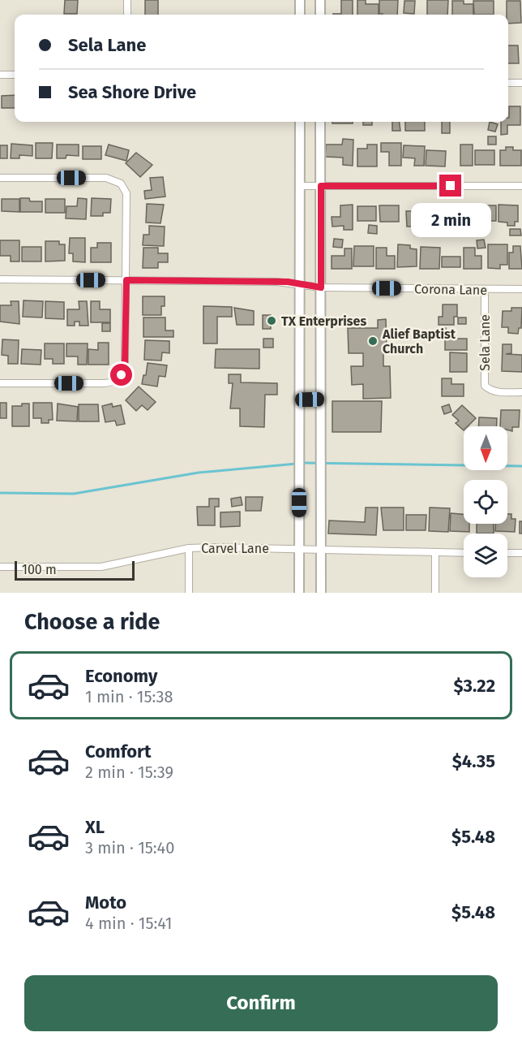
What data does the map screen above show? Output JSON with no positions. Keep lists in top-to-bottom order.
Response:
{
  "streets": {
    "street": ["Corona Lane", "Sela Lane", "Carvel Lane"]
  },
  "crossings": [
    ["Corona Lane", "Sela Lane"]
  ],
  "places": ["TX Enterprises", "Alief Baptist Church"],
  "scale_bar": "100 m",
  "north": "bottom",
  "page": {
    "banner": ["Sela Lane", "Sea Shore Drive"],
    "bubble": "2 min",
    "scale": "100 m",
    "heading": "Choose a ride",
    "list": [
      {
        "name": "Economy",
        "note": "1 min · 15:38",
        "value": "$3.22"
      },
      {
        "name": "Comfort",
        "note": "2 min · 15:39",
        "value": "$4.35"
      },
      {
        "name": "XL",
        "note": "3 min · 15:40",
        "value": "$5.48"
      },
      {
        "name": "Moto",
        "note": "4 min · 15:41",
        "value": "$5.48"
      }
    ],
    "buttons": "Confirm"
  }
}
